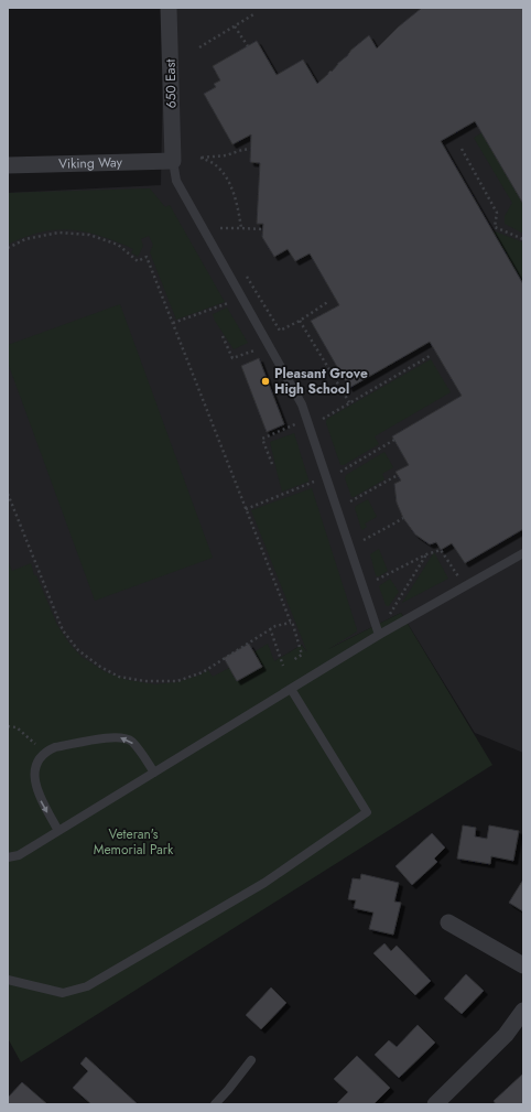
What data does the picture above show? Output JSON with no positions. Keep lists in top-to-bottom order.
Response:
{
  "streets": {
    "street": ["650 East", "Viking Way"]
  },
  "crossings": [
    ["650 East", "Viking Way"]
  ],
  "parks": ["Veteran's Memorial Park"],
  "places": ["Pleasant Grove High School"]
}
